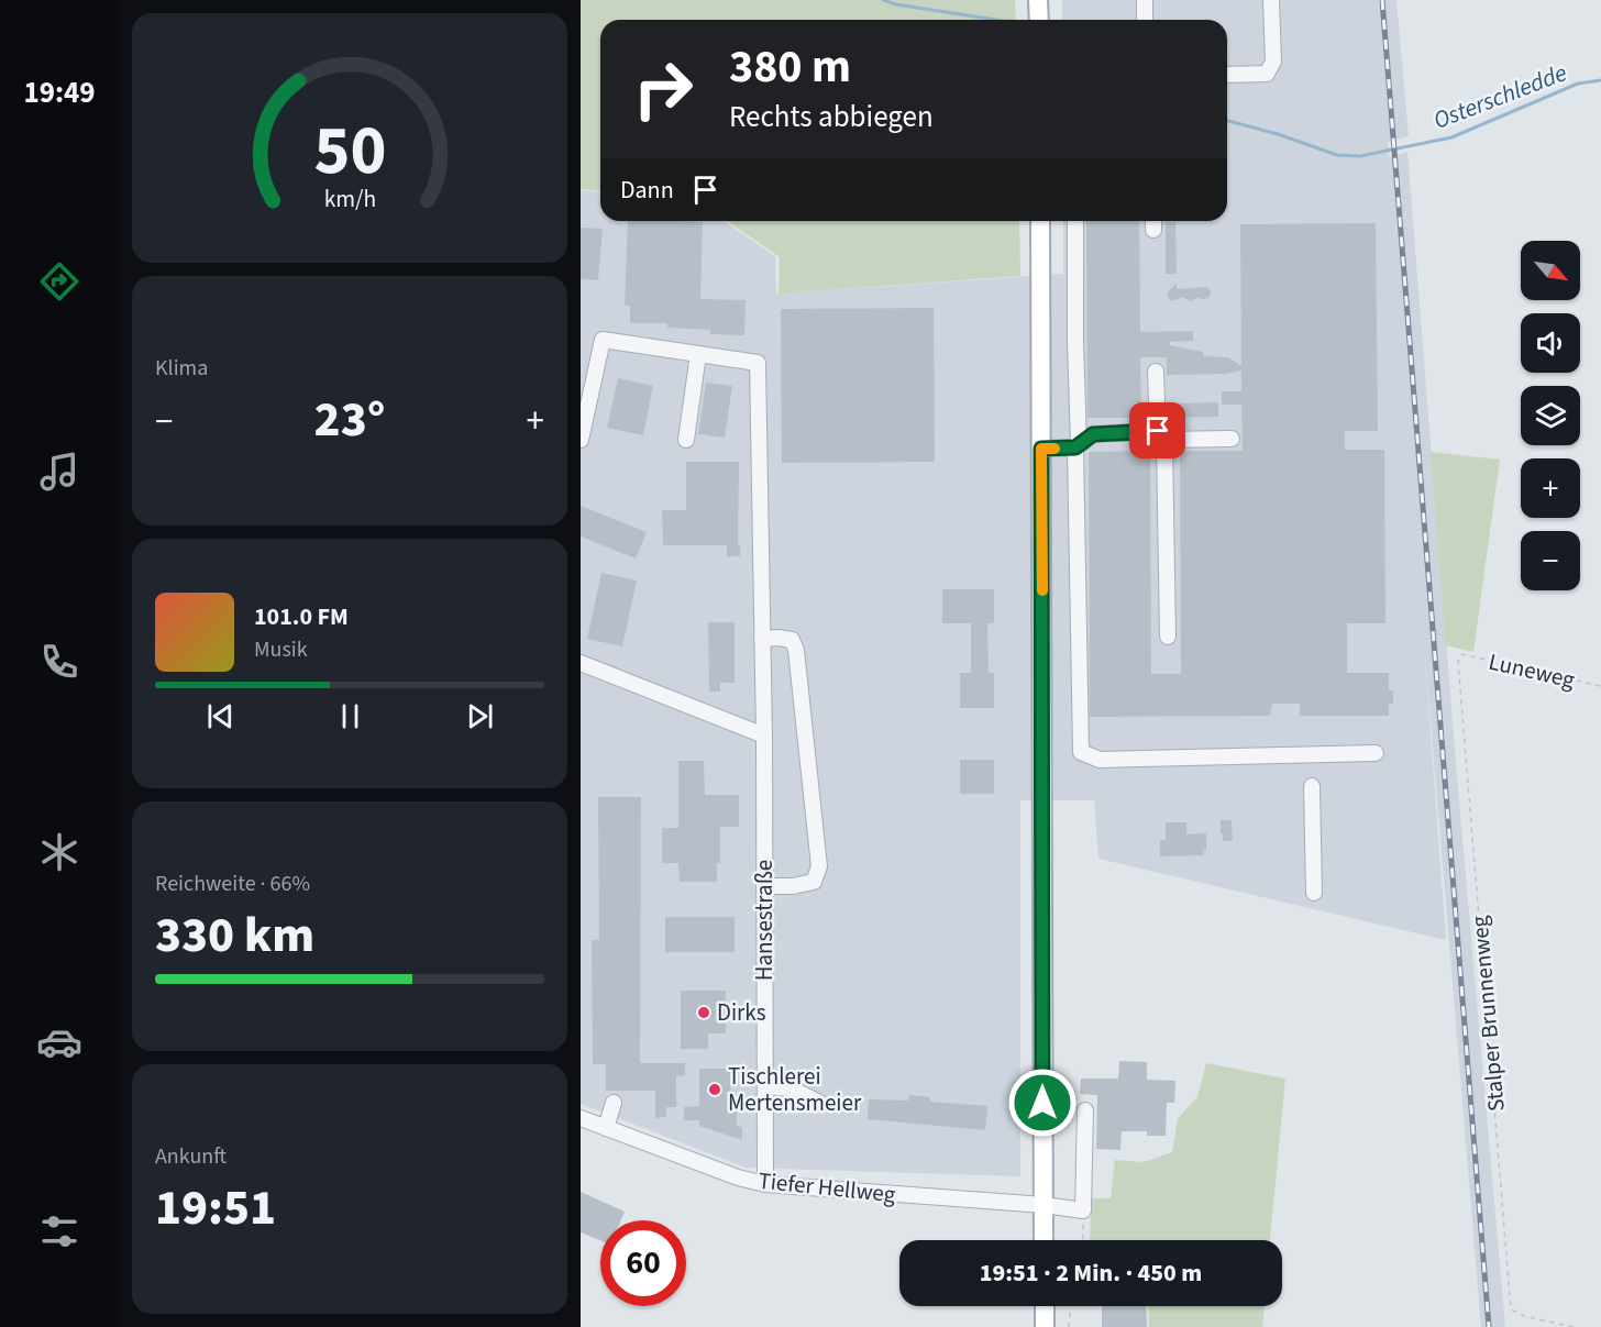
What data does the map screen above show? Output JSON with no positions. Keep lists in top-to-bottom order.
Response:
{
  "streets": {
    "street": ["Hansestraße", "Tiefer Hellweg"],
    "path": ["Luneweg", "Stalper Brunnenweg"]
  },
  "crossings": [
    ["Luneweg", "Stalper Brunnenweg"],
    ["Hansestraße", "Tiefer Hellweg"]
  ],
  "water": ["Osterschledde"],
  "places": ["Dirks", "Tischlerei Mertensmeier"],
  "north": "bottom right",
  "page": {
    "tabs": "19:49",
    "turn": ["380 m", "Rechts abbiegen"],
    "then": "Dann",
    "map_buttons": ["+", "−"],
    "tile": [
      "Klima",
      ["Reichweite · 66%", "330 km"],
      ["Ankunft", "19:51"]
    ],
    "heat": ["−", "23°", "+"],
    "song": ["101.0 FM", "Musik"],
    "limit": "60",
    "trip": "19:51 · 2 Min. · 450 m",
    "gauge": ["50", "km/h"]
  }
}
